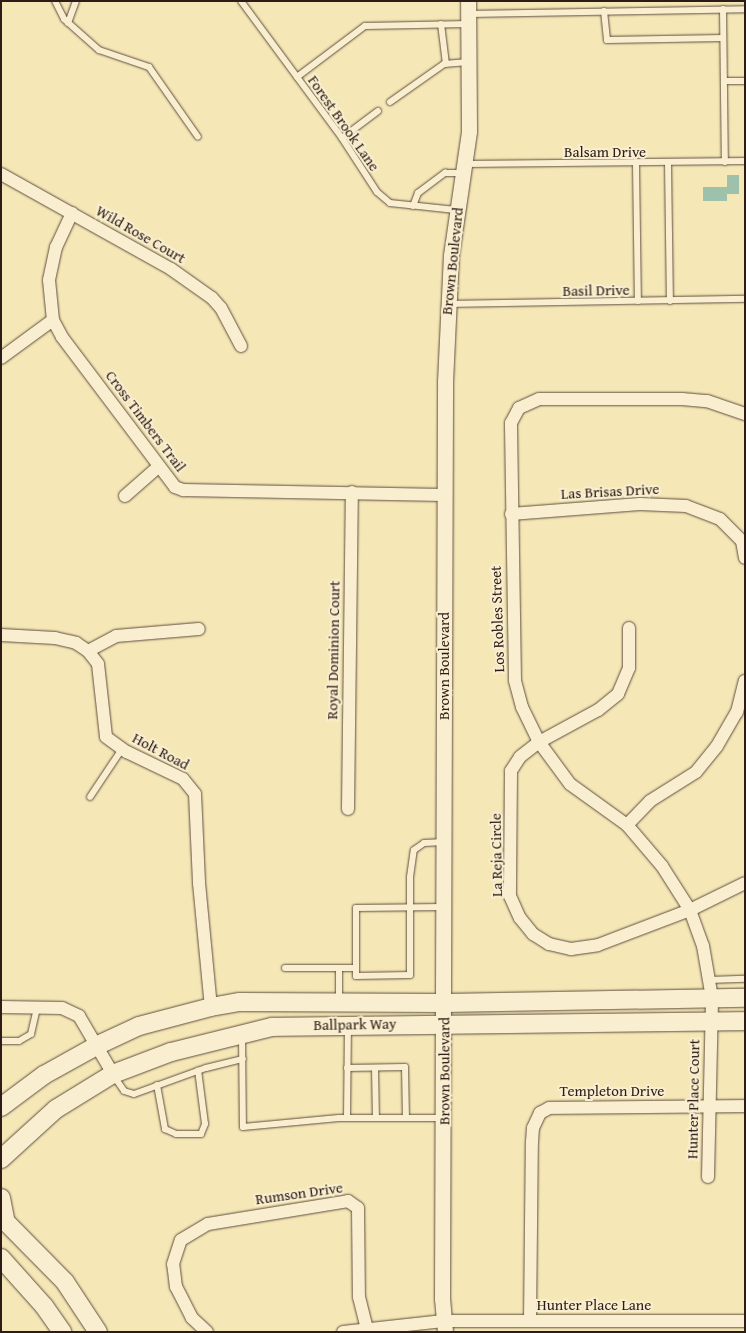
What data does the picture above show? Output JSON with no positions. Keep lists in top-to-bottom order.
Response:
{
  "streets": {
    "main road": ["Ballpark Way"],
    "street": [
      "Wild Rose Court",
      "Brown Boulevard",
      "Cross Timbers Trail",
      "Las Brisas Drive",
      "Los Robles Street",
      "Royal Dominion Court",
      "Holt Road",
      "La Reja Circle",
      "Templeton Drive",
      "Hunter Place Court",
      "Rumson Drive",
      "Hunter Place Lane"
    ],
    "lane": ["Forest Brook Lane", "Balsam Drive", "Basil Drive"]
  },
  "crossings": [
    ["Forest Brook Lane", "Balsam Drive"],
    ["Forest Brook Lane", "Brown Boulevard"],
    ["Balsam Drive", "Brown Boulevard"],
    ["Wild Rose Court", "Cross Timbers Trail"],
    ["Brown Boulevard", "Basil Drive"],
    ["Brown Boulevard", "Cross Timbers Trail"],
    ["Brown Boulevard", "Ballpark Way"],
    ["Brown Boulevard", "Hunter Place Lane"],
    ["Cross Timbers Trail", "Royal Dominion Court"],
    ["Las Brisas Drive", "Los Robles Street"],
    ["Los Robles Street", "La Reja Circle"],
    ["Los Robles Street", "Ballpark Way"],
    ["Los Robles Street", "Hunter Place Court"],
    ["Holt Road", "Ballpark Way"],
    ["Ballpark Way", "Hunter Place Court"],
    ["Templeton Drive", "Hunter Place Court"],
    ["Templeton Drive", "Hunter Place Lane"],
    ["Rumson Drive", "Hunter Place Lane"]
  ]
}
